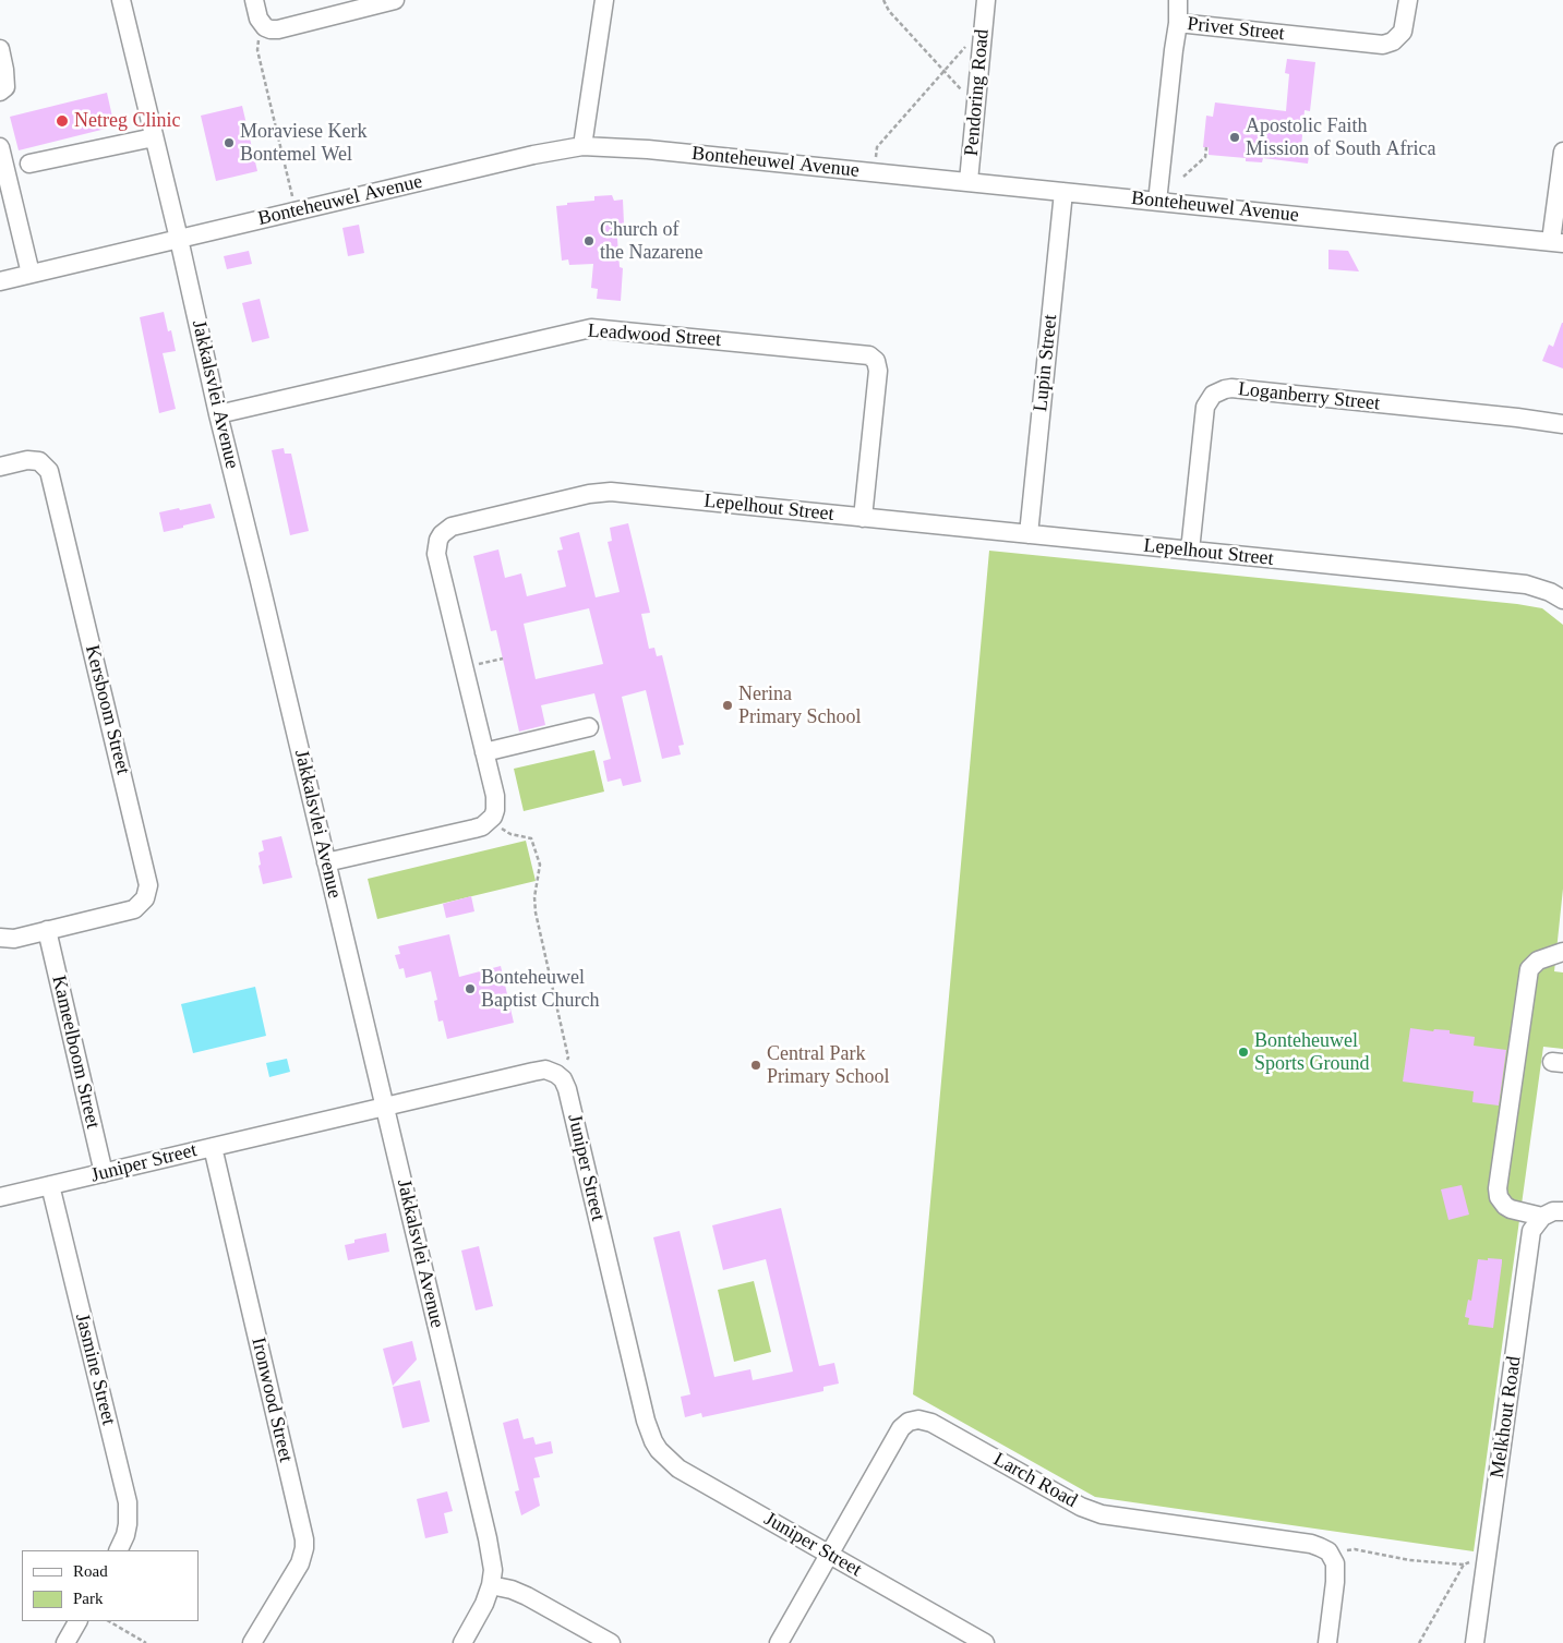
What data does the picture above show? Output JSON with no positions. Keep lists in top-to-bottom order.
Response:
{
  "streets": {
    "street": [
      "Privet Street",
      "Pendoring Road",
      "Bonteheuwel Avenue",
      "Leadwood Street",
      "Lupin Street",
      "Jakkalsvlei Avenue",
      "Loganberry Street",
      "Lepelhout Street",
      "Kersboom Street",
      "Kameelboom Street",
      "Juniper Street",
      "Jasmine Street",
      "Ironwood Street",
      "Melkhout Road",
      "Larch Road"
    ]
  },
  "crossings": [
    ["Privet Street", "Bonteheuwel Avenue"],
    ["Pendoring Road", "Bonteheuwel Avenue"],
    ["Bonteheuwel Avenue", "Lupin Street"],
    ["Bonteheuwel Avenue", "Jakkalsvlei Avenue"],
    ["Leadwood Street", "Jakkalsvlei Avenue"],
    ["Leadwood Street", "Lepelhout Street"],
    ["Lupin Street", "Lepelhout Street"],
    ["Jakkalsvlei Avenue", "Juniper Street"],
    ["Loganberry Street", "Lepelhout Street"],
    ["Kersboom Street", "Kameelboom Street"],
    ["Kameelboom Street", "Juniper Street"],
    ["Juniper Street", "Jasmine Street"],
    ["Juniper Street", "Ironwood Street"],
    ["Juniper Street", "Larch Road"]
  ],
  "places": [
    "Netreg Clinic",
    "Apostolic Faith Mission of South Africa",
    "Moraviese Kerk Bontemel Wel",
    "Church of the Nazarene",
    "Nerina Primary School",
    "Bonteheuwel Baptist Church",
    "Bonteheuwel Sports Ground",
    "Central Park Primary School"
  ],
  "legend": ["Road", "Park"]
}
